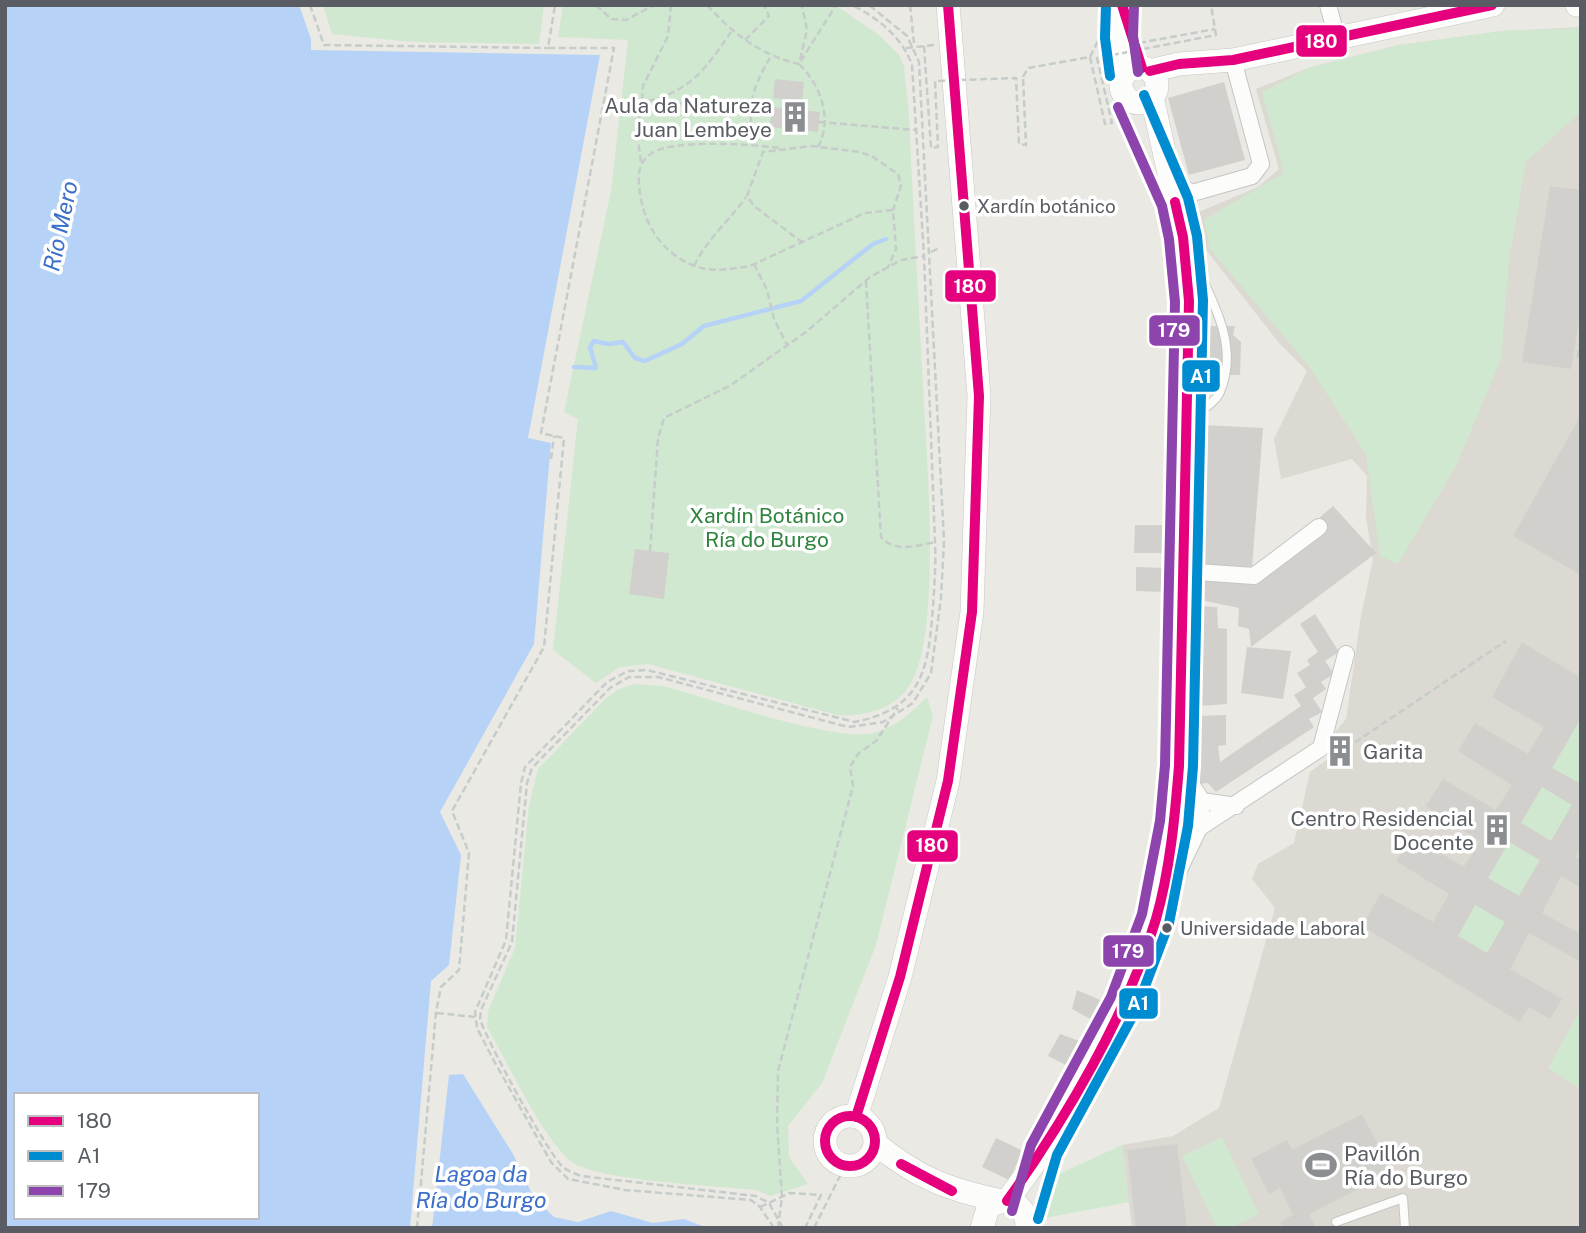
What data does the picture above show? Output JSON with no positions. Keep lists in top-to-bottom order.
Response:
{
  "water": ["Río Mero", "Lagoa da Ría do Burgo"],
  "parks": ["Xardín Botánico Ría do Burgo"],
  "places": {
    "building": ["Aula da Natureza Juan Lembeye", "Garita", "Centro Residencial Docente"],
    "other": ["Xardín botánico", "Universidade Laboral"],
    "sports": ["Pavillón Ría do Burgo"]
  },
  "lines": ["transit line 180", "transit line A1", "transit line 179"],
  "legend": ["180", "A1", "179"]
}
